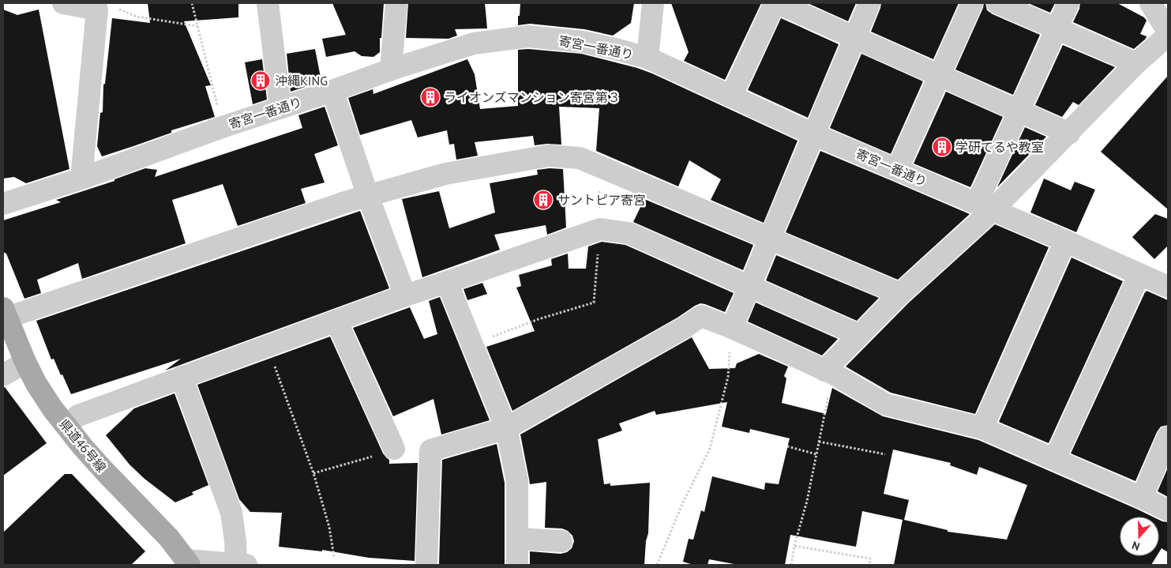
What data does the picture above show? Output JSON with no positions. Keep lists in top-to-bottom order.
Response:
{
  "streets": {
    "main road": ["県道46号線"],
    "street": ["寄宮一番通り"]
  },
  "places": {
    "building": [
      "沖縄KING",
      "ライオンズマンション寄宮第３",
      "学研てるや教室",
      "サントピア寄宮"
    ]
  },
  "north": "bottom"
}
